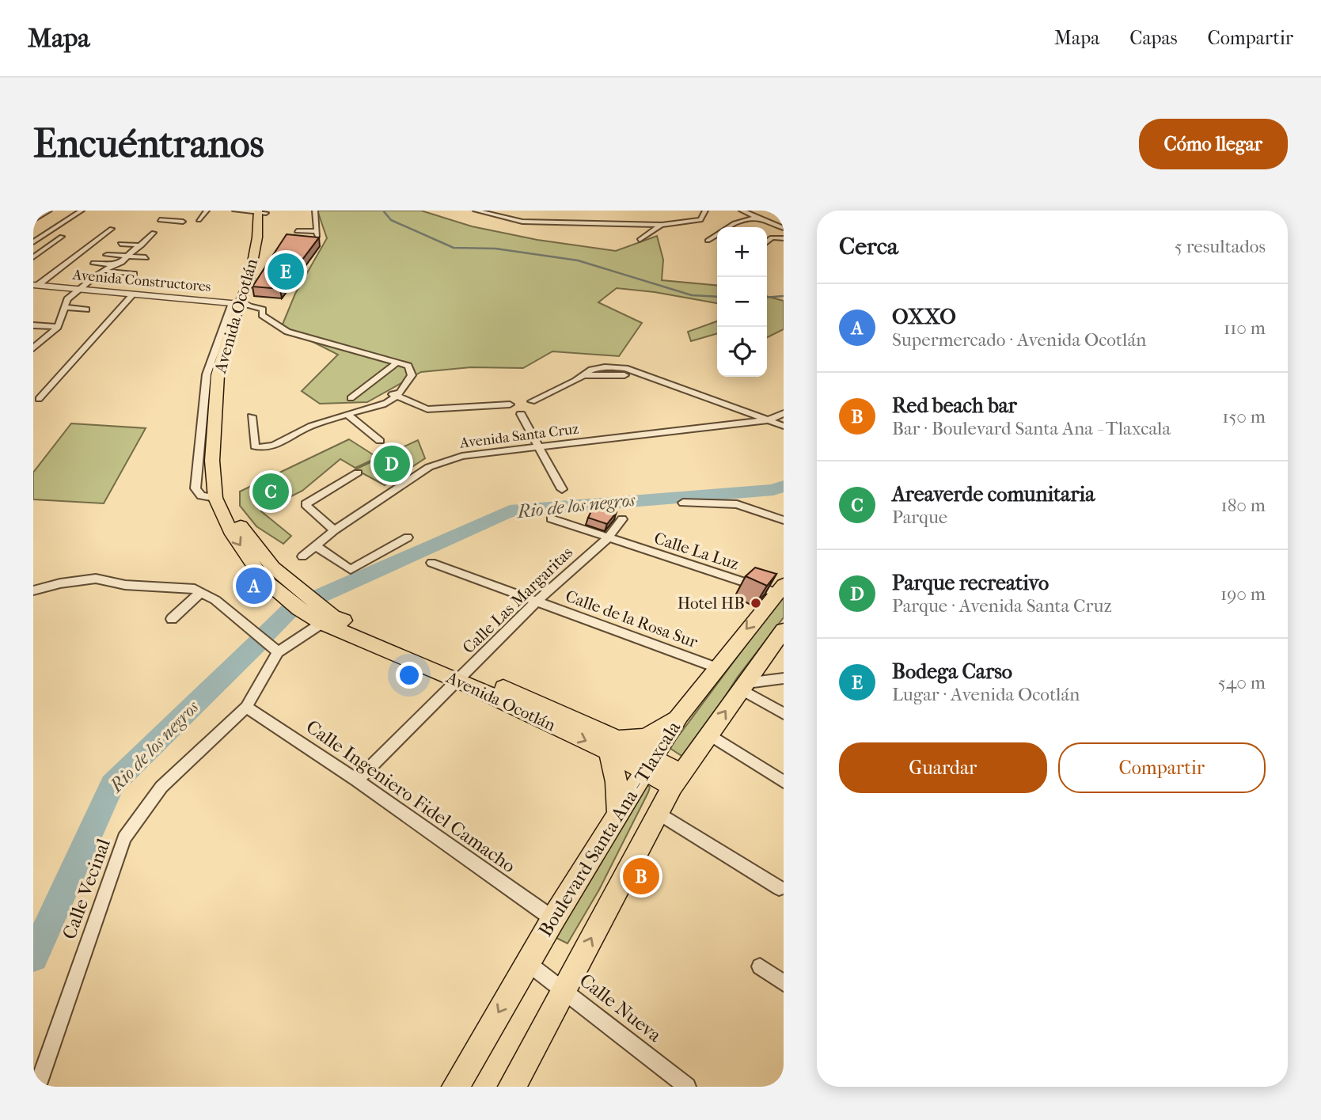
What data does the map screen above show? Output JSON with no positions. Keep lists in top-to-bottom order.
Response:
{
  "streets": {
    "main road": ["Avenida Ocotlán", "Boulevard Santa Ana - Tlaxcala"],
    "street": [
      "Avenida Constructores",
      "Avenida Santa Cruz",
      "Calle La Luz",
      "Calle Las Margaritas",
      "Calle de la Rosa Sur",
      "Calle Ingeniero Fidel Camacho",
      "Calle Vecinal",
      "Calle Nueva"
    ]
  },
  "crossings": [
    ["Avenida Constructores", "Avenida Ocotlán"],
    ["Avenida Ocotlán", "Calle Las Margaritas"],
    ["Avenida Ocotlán", "Boulevard Santa Ana - Tlaxcala"],
    ["Avenida Ocotlán", "Calle Vecinal"],
    ["Calle La Luz", "Calle Las Margaritas"],
    ["Calle La Luz", "Boulevard Santa Ana - Tlaxcala"],
    ["Calle Las Margaritas", "Calle de la Rosa Sur"],
    ["Calle Las Margaritas", "Calle Ingeniero Fidel Camacho"],
    ["Calle de la Rosa Sur", "Boulevard Santa Ana - Tlaxcala"],
    ["Calle Ingeniero Fidel Camacho", "Boulevard Santa Ana - Tlaxcala"],
    ["Calle Ingeniero Fidel Camacho", "Calle Vecinal"],
    ["Boulevard Santa Ana - Tlaxcala", "Calle Nueva"]
  ],
  "water": ["Rio de los negros"],
  "places": ["Hotel HB"],
  "page": {
    "header": "Mapa",
    "nav": ["Mapa", "Capas", "Compartir"],
    "buttons": [
      "Cómo llegar",
      ["Guardar", "Compartir"]
    ],
    "title": "Encuéntranos",
    "heading": ["Cerca", "5 resultados"],
    "map_buttons": ["+", "−"],
    "pins": [
      "E",
      "D",
      "C",
      "A",
      "B"
    ],
    "list": [
      {
        "mark": "A",
        "name": "OXXO",
        "note": "Supermercado · Avenida Ocotlán",
        "value": "110 m"
      },
      {
        "mark": "B",
        "name": "Red beach bar",
        "note": "Bar · Boulevard Santa Ana - Tlaxcala",
        "value": "150 m"
      },
      {
        "mark": "C",
        "name": "Areaverde comunitaria",
        "note": "Parque",
        "value": "180 m"
      },
      {
        "mark": "D",
        "name": "Parque recreativo",
        "note": "Parque · Avenida Santa Cruz",
        "value": "190 m"
      },
      {
        "mark": "E",
        "name": "Bodega Carso",
        "note": "Lugar · Avenida Ocotlán",
        "value": "540 m"
      }
    ]
  }
}
